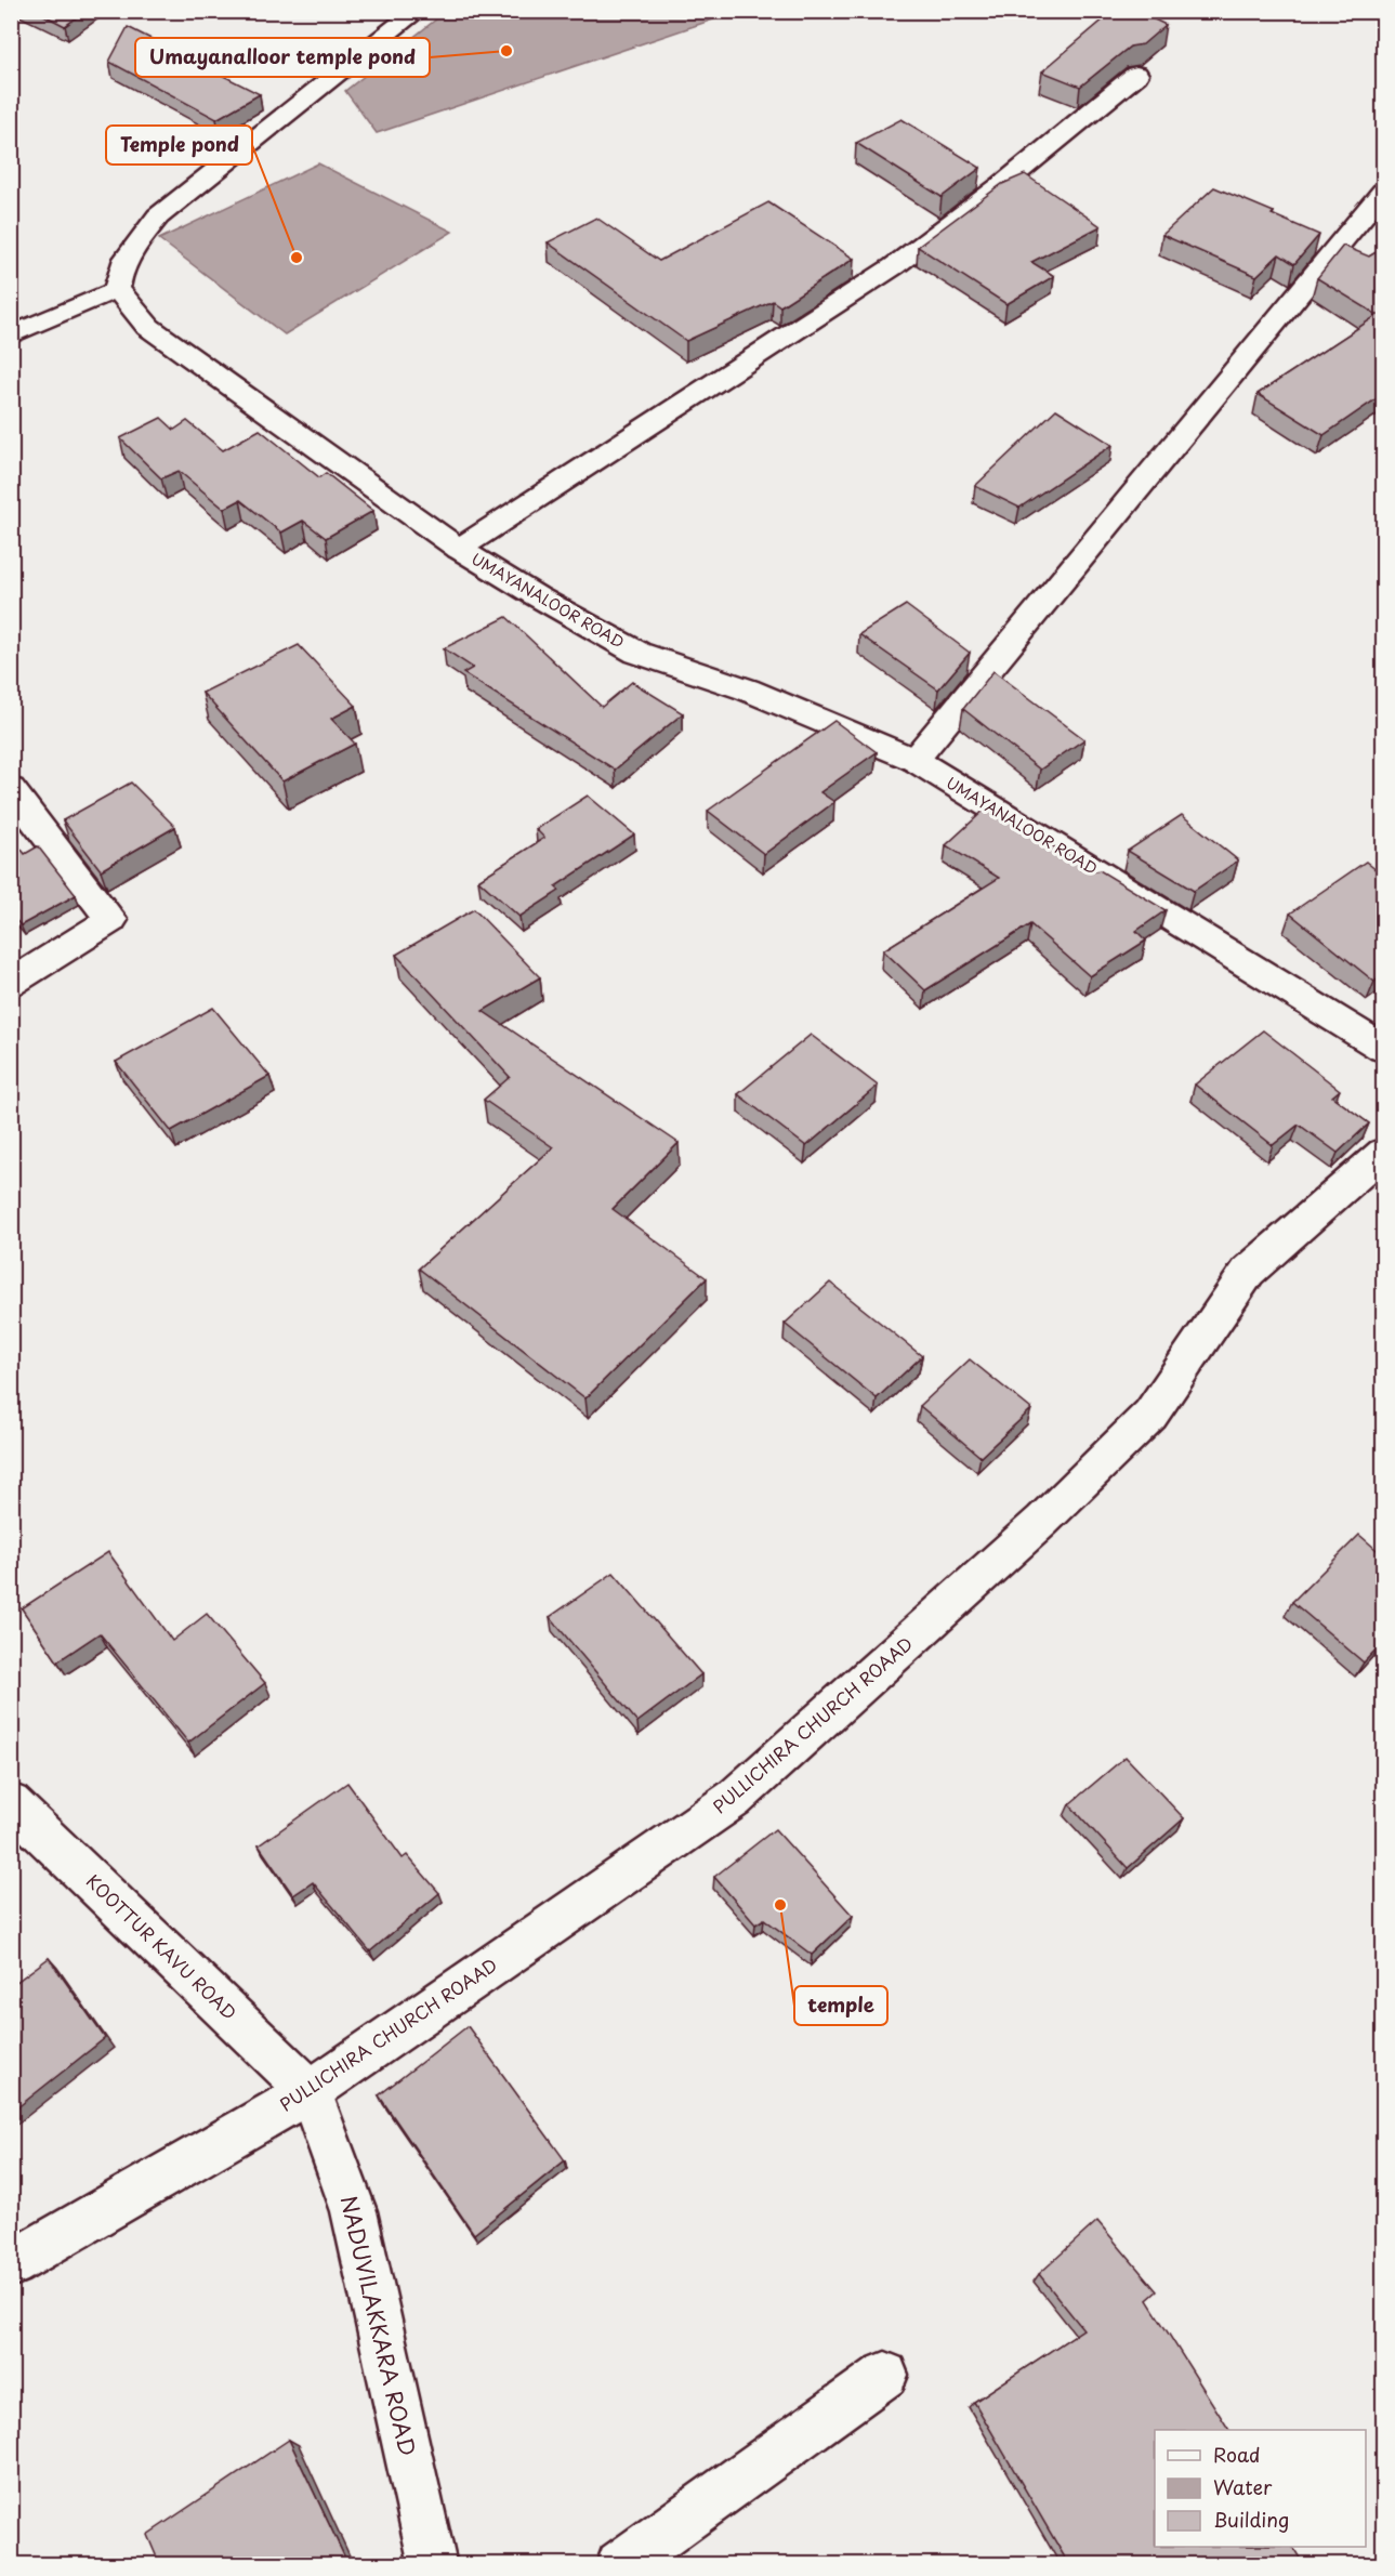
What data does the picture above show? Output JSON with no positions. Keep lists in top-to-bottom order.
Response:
{
  "streets": {
    "main road": [
      "UMAYANALOOR ROAD",
      "PULLICHIRA CHURCH ROAAD",
      "KOOTTUR KAVU ROAD",
      "NADUVILAKKARA ROAD"
    ]
  },
  "crossings": [
    ["PULLICHIRA CHURCH ROAAD", "KOOTTUR KAVU ROAD"],
    ["PULLICHIRA CHURCH ROAAD", "NADUVILAKKARA ROAD"],
    ["KOOTTUR KAVU ROAD", "NADUVILAKKARA ROAD"]
  ],
  "places": ["Umayanalloor temple pond", "Temple pond", "temple"],
  "legend": ["Road", "Water", "Building"]
}
